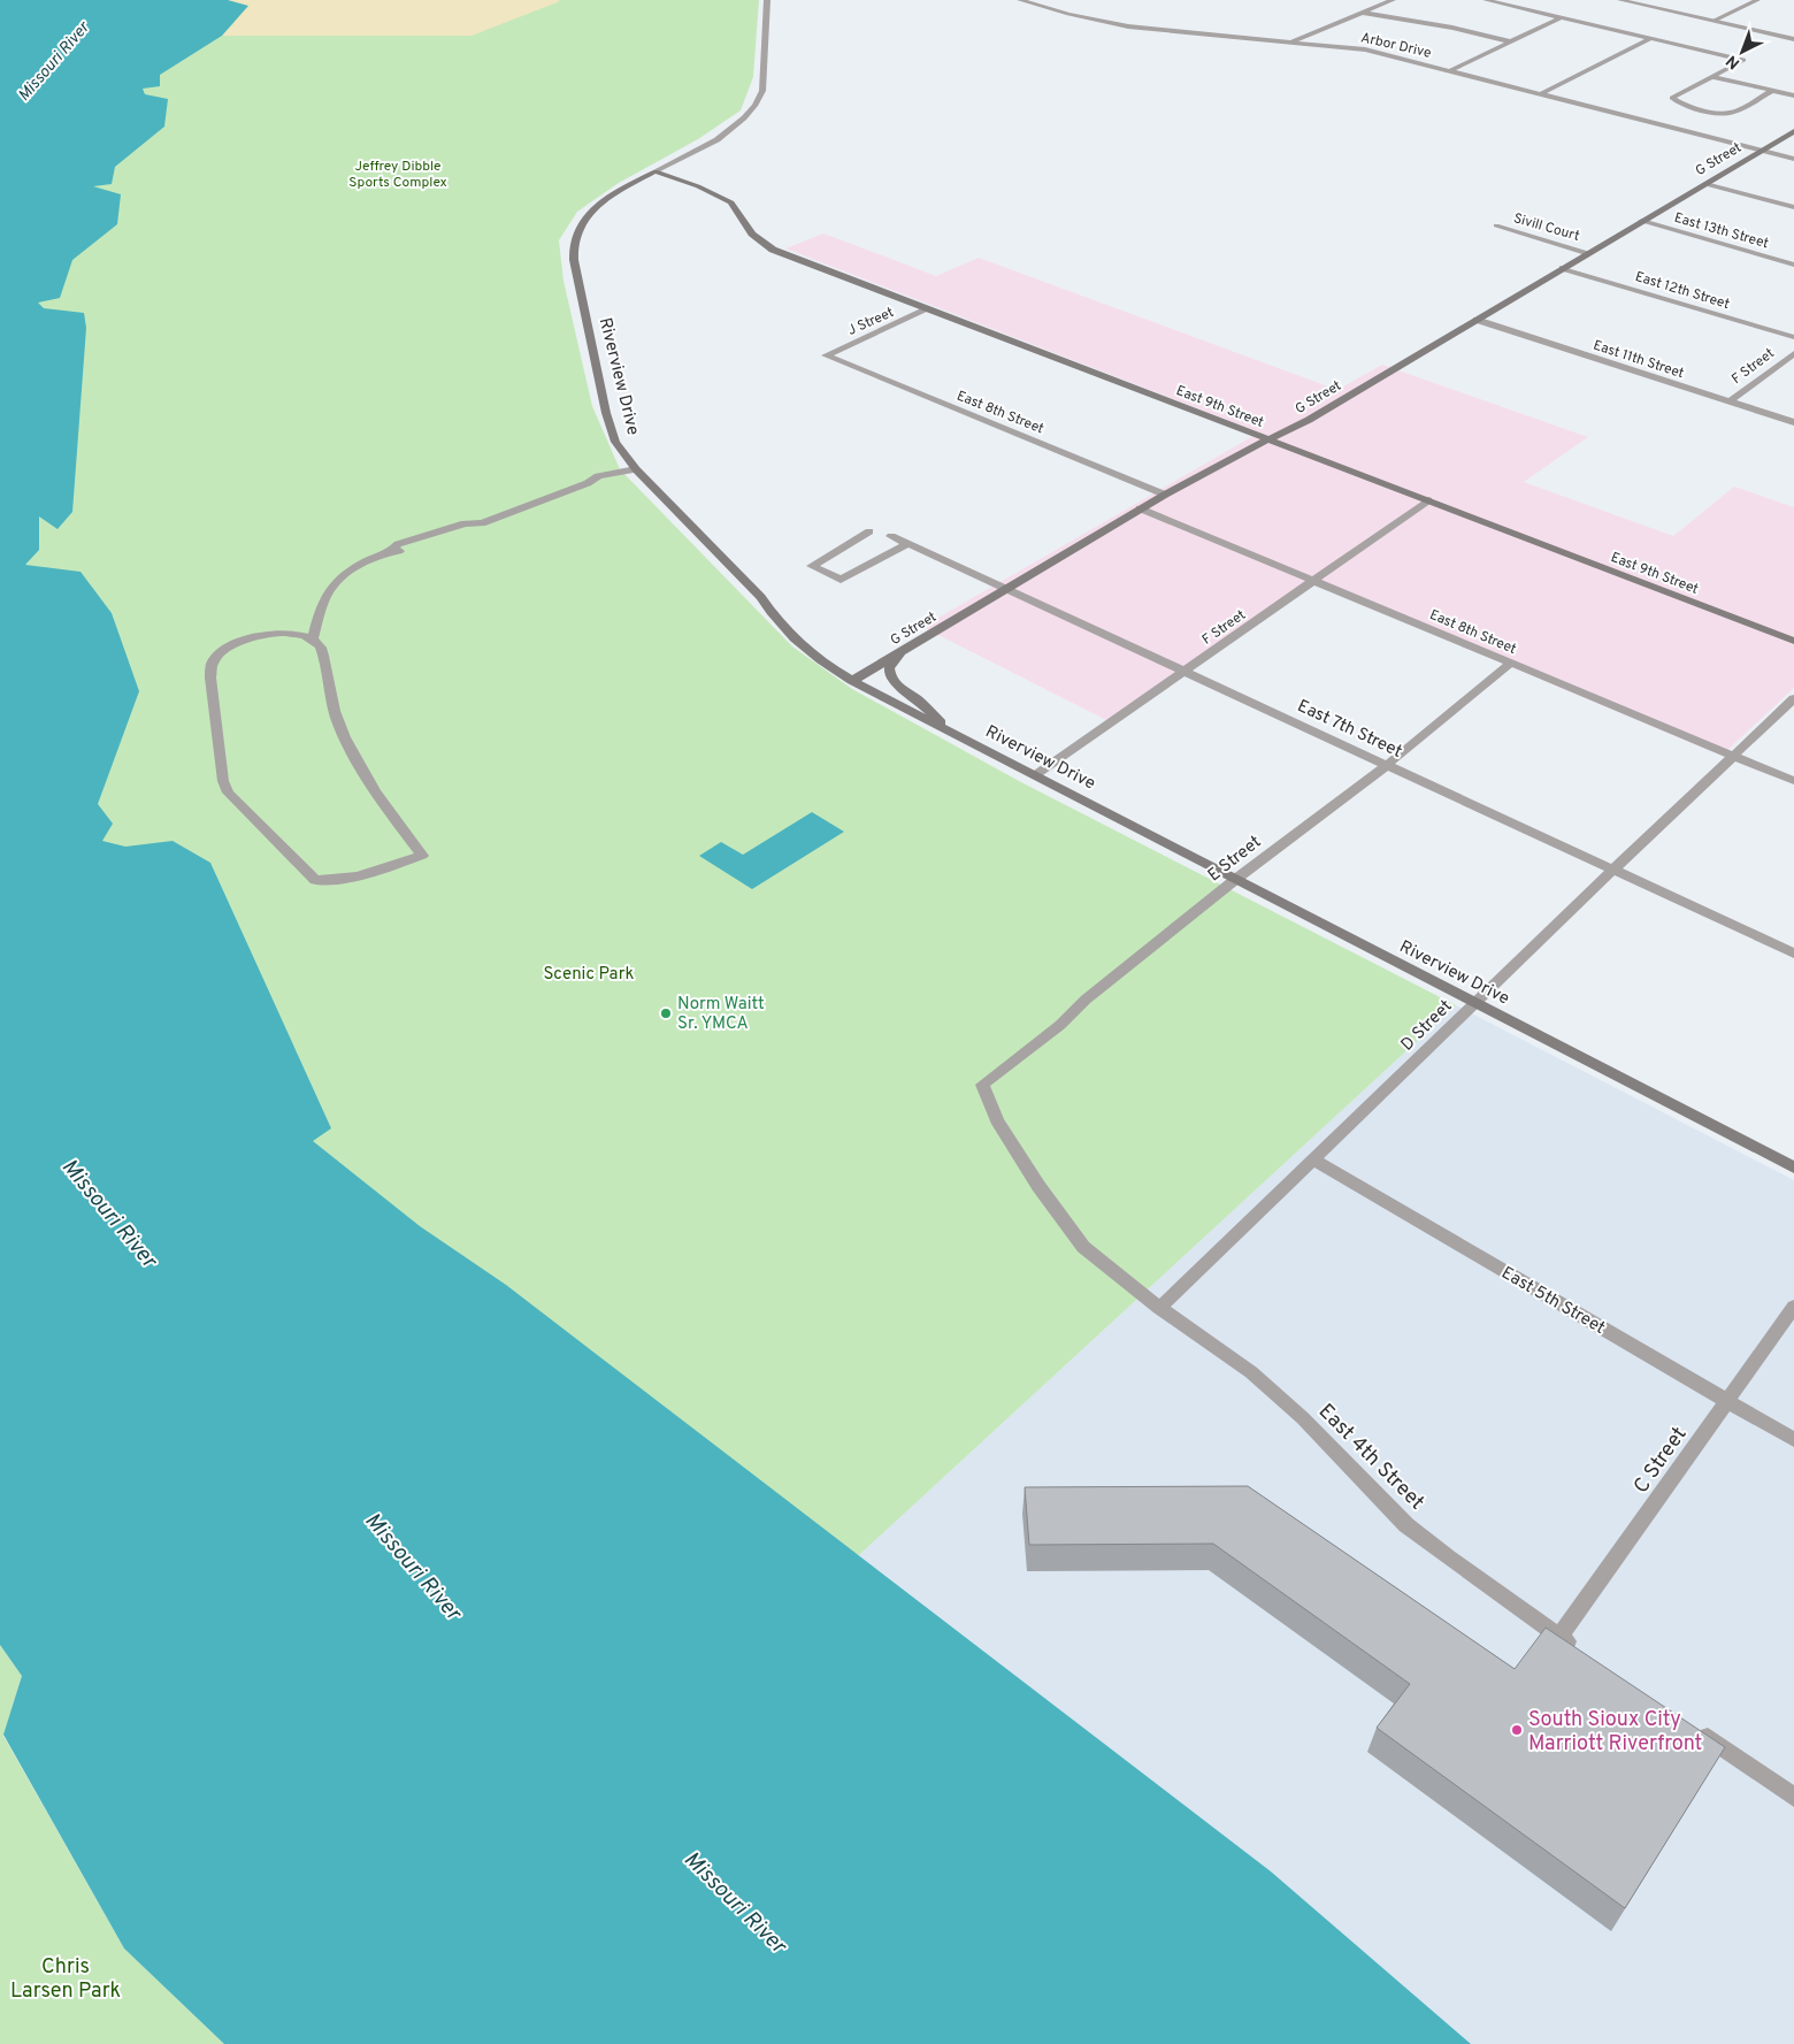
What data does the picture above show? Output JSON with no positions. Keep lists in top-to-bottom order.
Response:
{
  "streets": {
    "main road": ["G Street", "Riverview Drive", "East 9th Street"],
    "street": [
      "Arbor Drive",
      "Sivill Court",
      "East 13th Street",
      "East 12th Street",
      "J Street",
      "East 11th Street",
      "F Street",
      "East 8th Street",
      "East 7th Street",
      "E Street",
      "D Street",
      "East 5th Street",
      "East 4th Street",
      "C Street"
    ]
  },
  "crossings": [
    ["Arbor Drive", "G Street"],
    ["G Street", "Sivill Court"],
    ["G Street", "East 13th Street"],
    ["G Street", "East 12th Street"],
    ["G Street", "East 11th Street"],
    ["G Street", "Riverview Drive"],
    ["G Street", "East 9th Street"],
    ["G Street", "East 8th Street"],
    ["G Street", "East 7th Street"],
    ["J Street", "East 9th Street"],
    ["J Street", "East 8th Street"],
    ["East 11th Street", "F Street"],
    ["F Street", "Riverview Drive"],
    ["F Street", "East 9th Street"],
    ["F Street", "East 8th Street"],
    ["F Street", "East 7th Street"],
    ["Riverview Drive", "East 9th Street"],
    ["Riverview Drive", "E Street"],
    ["Riverview Drive", "D Street"],
    ["East 8th Street", "E Street"],
    ["East 8th Street", "D Street"],
    ["East 7th Street", "E Street"],
    ["East 7th Street", "D Street"],
    ["E Street", "East 4th Street"],
    ["D Street", "East 5th Street"],
    ["D Street", "East 4th Street"],
    ["East 5th Street", "C Street"],
    ["East 4th Street", "C Street"]
  ],
  "water": ["Missouri River"],
  "parks": ["Jeffrey Dibble Sports Complex", "Scenic Park", "Chris Larsen Park"],
  "places": ["Norm Waitt Sr. YMCA", "South Sioux City Marriott Riverfront"],
  "north": "bottom left"
}
